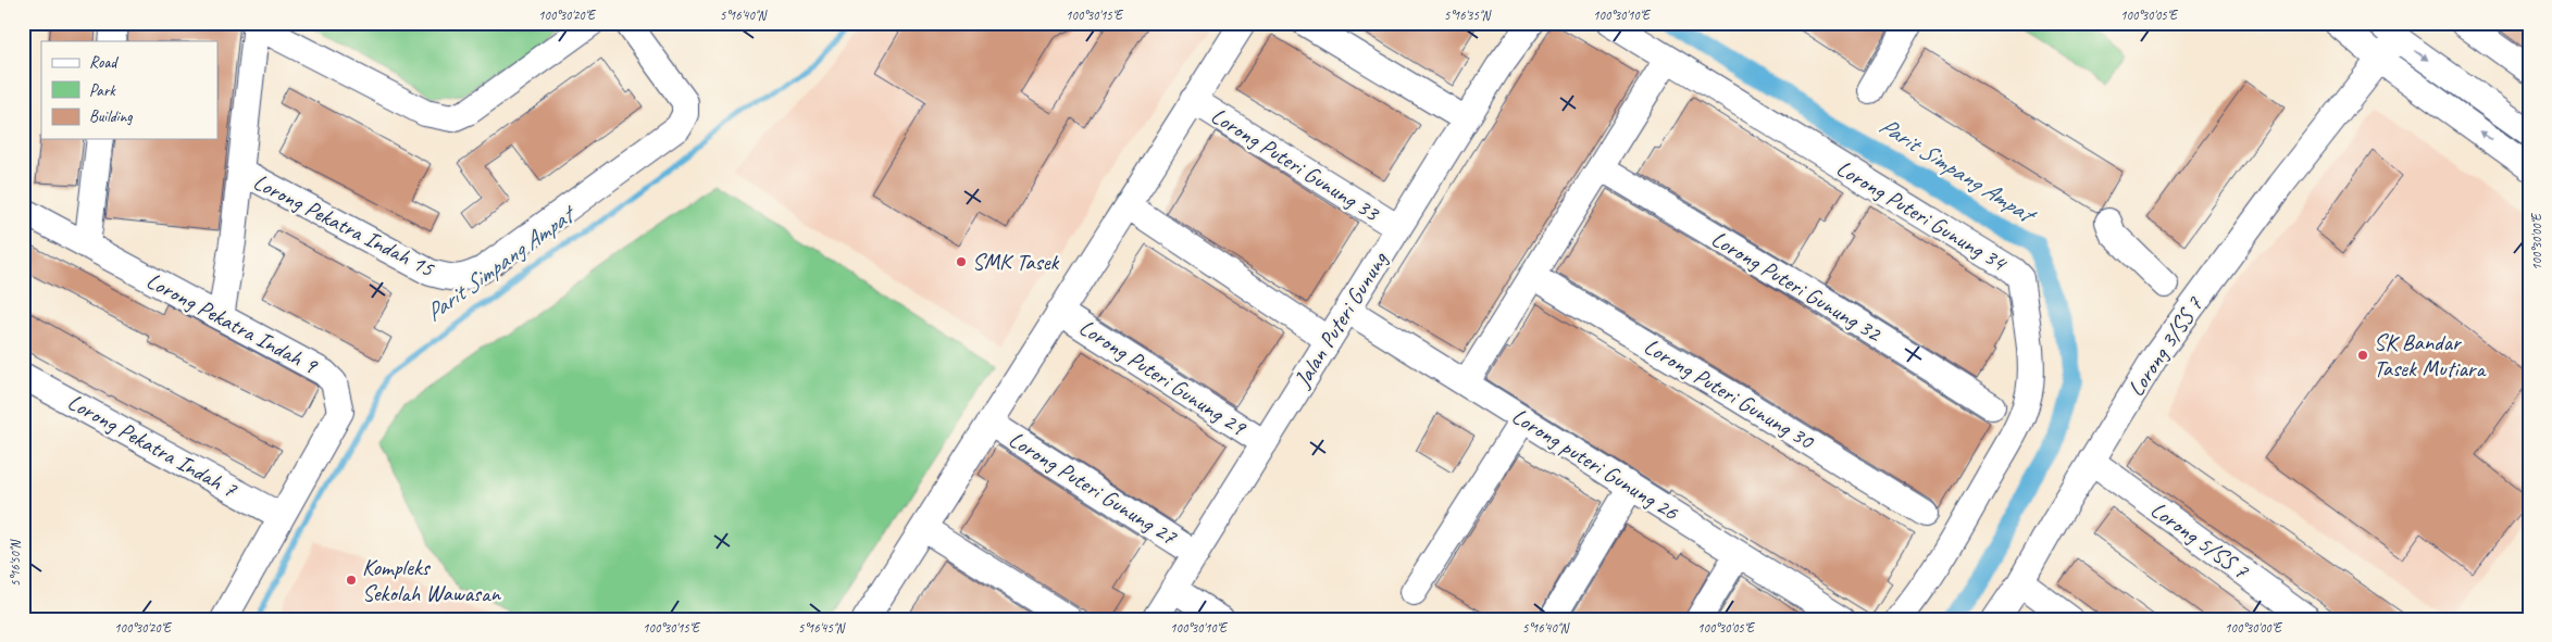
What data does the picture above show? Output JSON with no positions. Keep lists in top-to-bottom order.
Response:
{
  "streets": {
    "street": [
      "Lorong Puteri Gunung 33",
      "Lorong Puteri Gunung 34",
      "Lorong Pekatra Indah 15",
      "Lorong Puteri Gunung 32",
      "Jalan Puteri Gunung",
      "Lorong Pekatra Indah 9",
      "Lorong 3/SS 7",
      "Lorong Puteri Gunung 29",
      "Lorong Puteri Gunung 30",
      "Lorong Pekatra Indah 7",
      "Lorong puteri Gunung 26",
      "Lorong Puteri Gunung 27",
      "Lorong 5/SS 7"
    ]
  },
  "crossings": [
    ["Lorong Puteri Gunung 33", "Jalan Puteri Gunung"],
    ["Jalan Puteri Gunung", "Lorong Puteri Gunung 29"],
    ["Jalan Puteri Gunung", "Lorong puteri Gunung 26"],
    ["Jalan Puteri Gunung", "Lorong Puteri Gunung 27"],
    ["Lorong Pekatra Indah 9", "Lorong Pekatra Indah 7"],
    ["Lorong 3/SS 7", "Lorong 5/SS 7"]
  ],
  "water": ["Parit Simpang Ampat"],
  "places": ["SMK Tasek", "SK Bandar Tasek Mutiara", "Kompleks Sekolah Wawasan"],
  "legend": ["Road", "Park", "Building"],
  "coordinates": [
    "100°30'20\"E",
    "5°16'40\"N",
    "100°30'15\"E",
    "5°16'35\"N",
    "100°30'10\"E",
    "100°30'05\"E",
    "100°30'00\"E",
    "5°16'50\"N",
    "5°16'45\"N"
  ]
}
